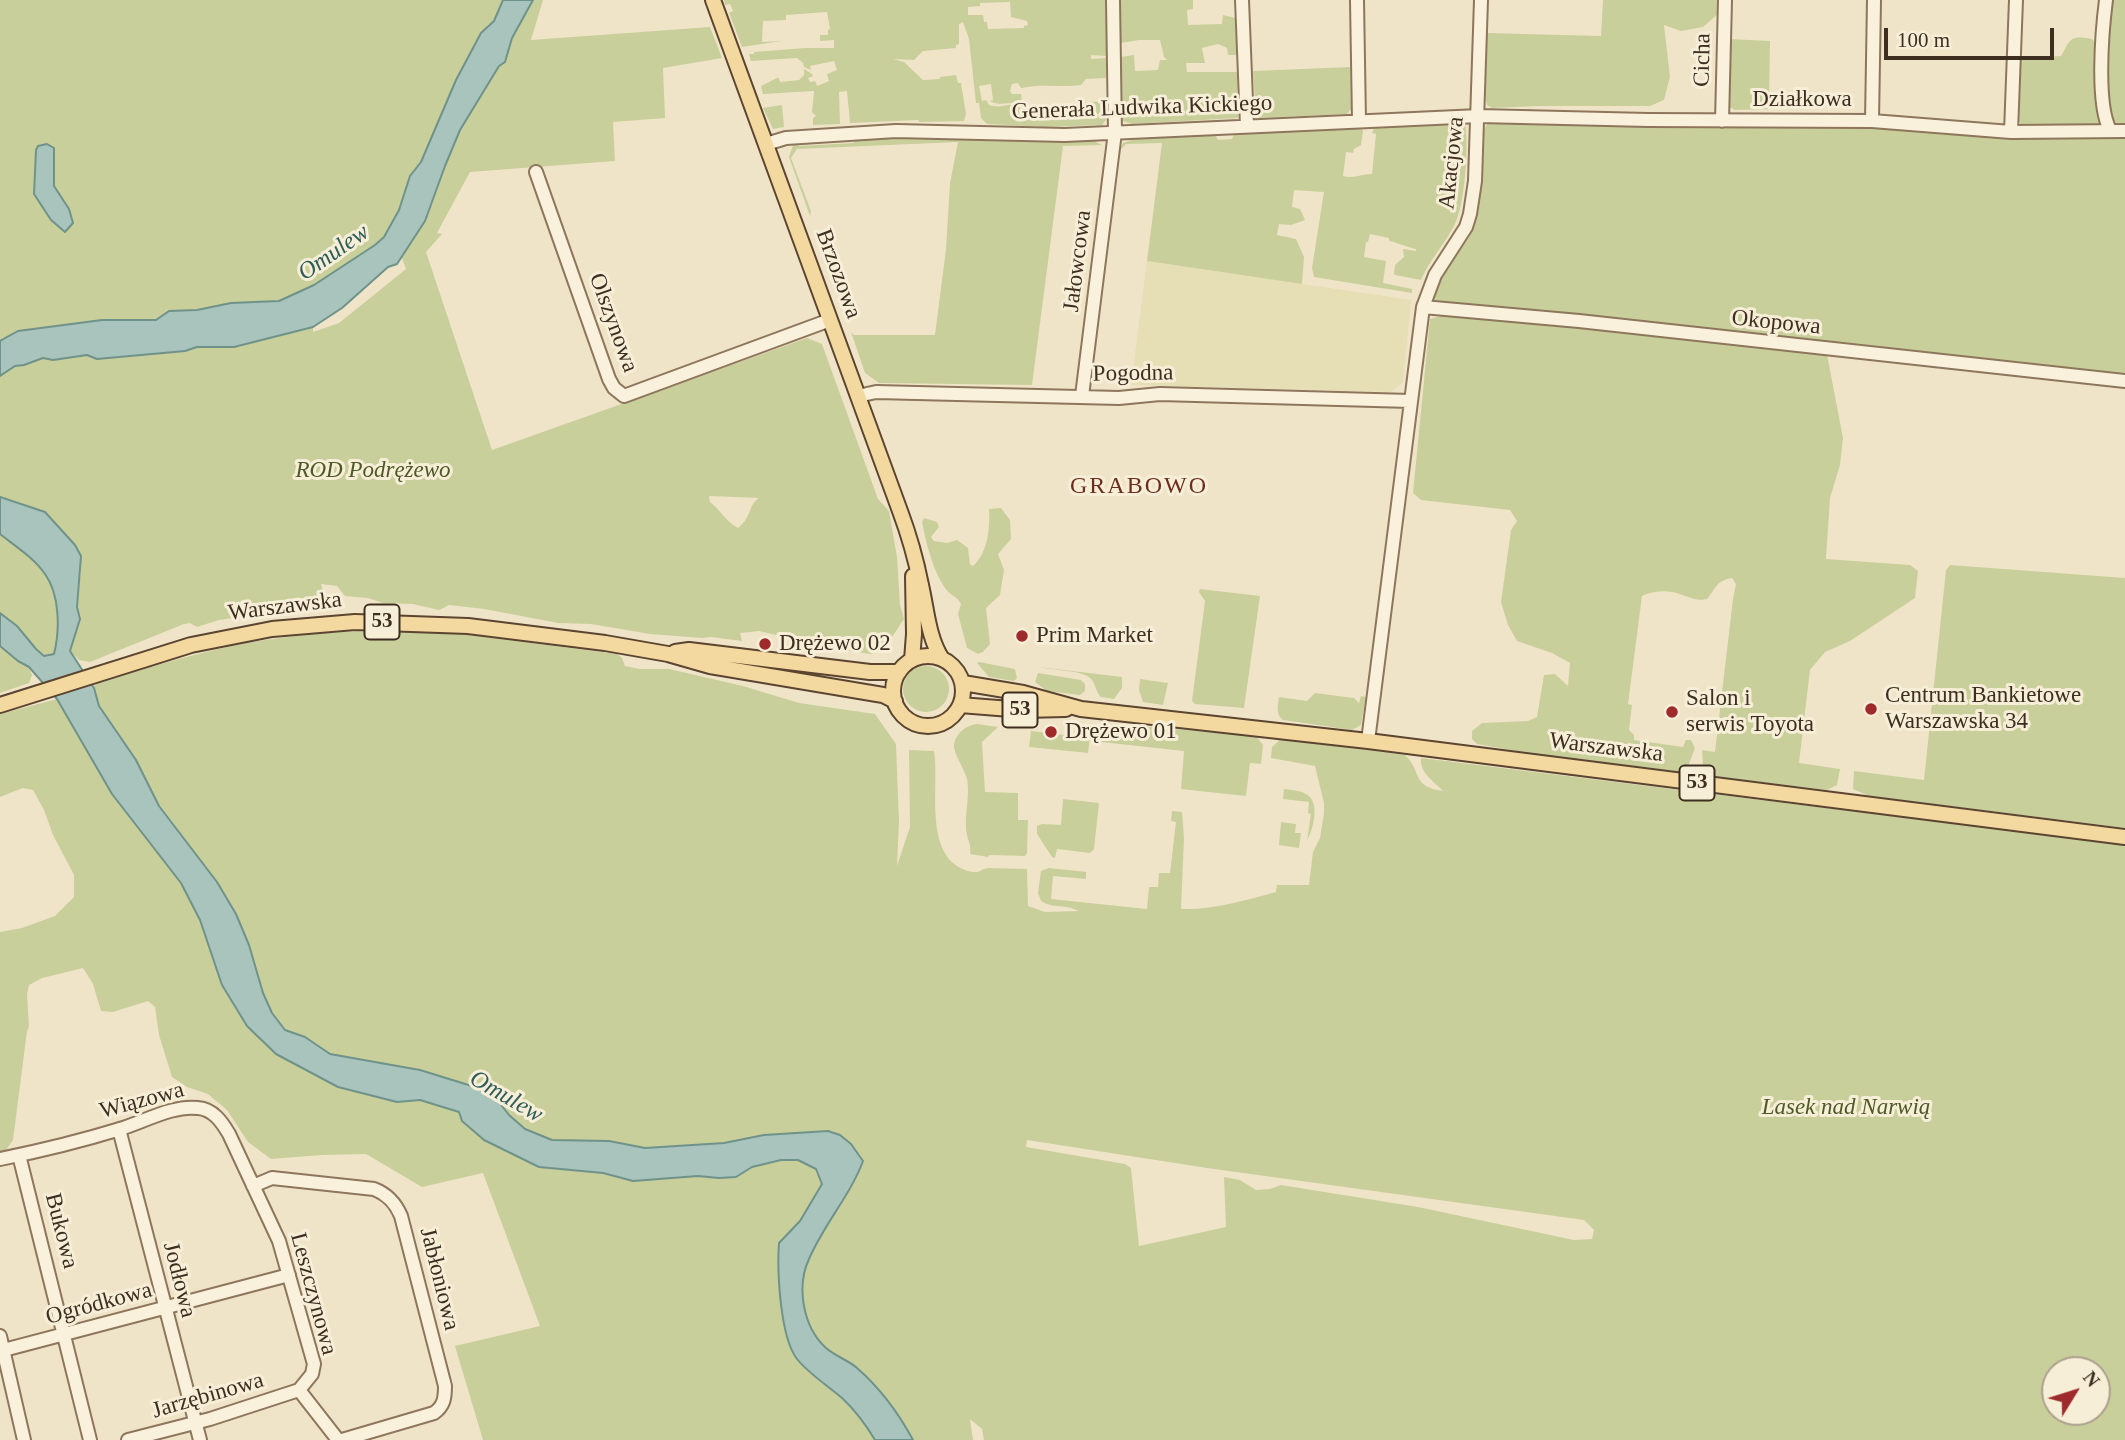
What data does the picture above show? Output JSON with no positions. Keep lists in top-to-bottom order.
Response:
{
  "streets": {
    "main road": ["Brzozowa", "Warszawska", "53"],
    "street": [
      "Cicha",
      "Działkowa",
      "Generała Ludwika Kickiego",
      "Akacjowa",
      "Jałowcowa",
      "Olszynowa",
      "Okopowa",
      "Pogodna",
      "Wiązowa",
      "Bukowa",
      "Jabłoniowa",
      "Jodłowa",
      "Leszczynowa",
      "Ogródkowa",
      "Jarzębinowa"
    ]
  },
  "crossings": [
    ["Cicha", "Działkowa"],
    ["Działkowa", "Generała Ludwika Kickiego"],
    ["Działkowa", "Akacjowa"],
    ["Generała Ludwika Kickiego", "Akacjowa"],
    ["Generała Ludwika Kickiego", "Jałowcowa"],
    ["Generała Ludwika Kickiego", "Brzozowa"],
    ["Akacjowa", "Okopowa"],
    ["Akacjowa", "Pogodna"],
    ["Akacjowa", "Warszawska"],
    ["Jałowcowa", "Pogodna"],
    ["Brzozowa", "Olszynowa"],
    ["Brzozowa", "Pogodna"],
    ["Brzozowa", "Warszawska"],
    ["Brzozowa", "53"],
    ["Warszawska", "53"],
    ["Wiązowa", "Bukowa"],
    ["Wiązowa", "Jabłoniowa"],
    ["Wiązowa", "Jodłowa"],
    ["Wiązowa", "Leszczynowa"],
    ["Bukowa", "Ogródkowa"],
    ["Jabłoniowa", "Leszczynowa"],
    ["Jodłowa", "Ogródkowa"],
    ["Jodłowa", "Jarzębinowa"],
    ["Leszczynowa", "Ogródkowa"],
    ["Leszczynowa", "Jarzębinowa"]
  ],
  "districts": ["GRABOWO"],
  "water": ["Omulew"],
  "parks": ["ROD Podrężewo", "Lasek nad Narwią"],
  "places": [
    "Prim Market",
    "Drężewo 02",
    "Centrum Bankietowe Warszawska 34",
    "Salon i serwis Toyota",
    "Drężewo 01"
  ],
  "scale_bar": "100 m",
  "north": "top right"
}
